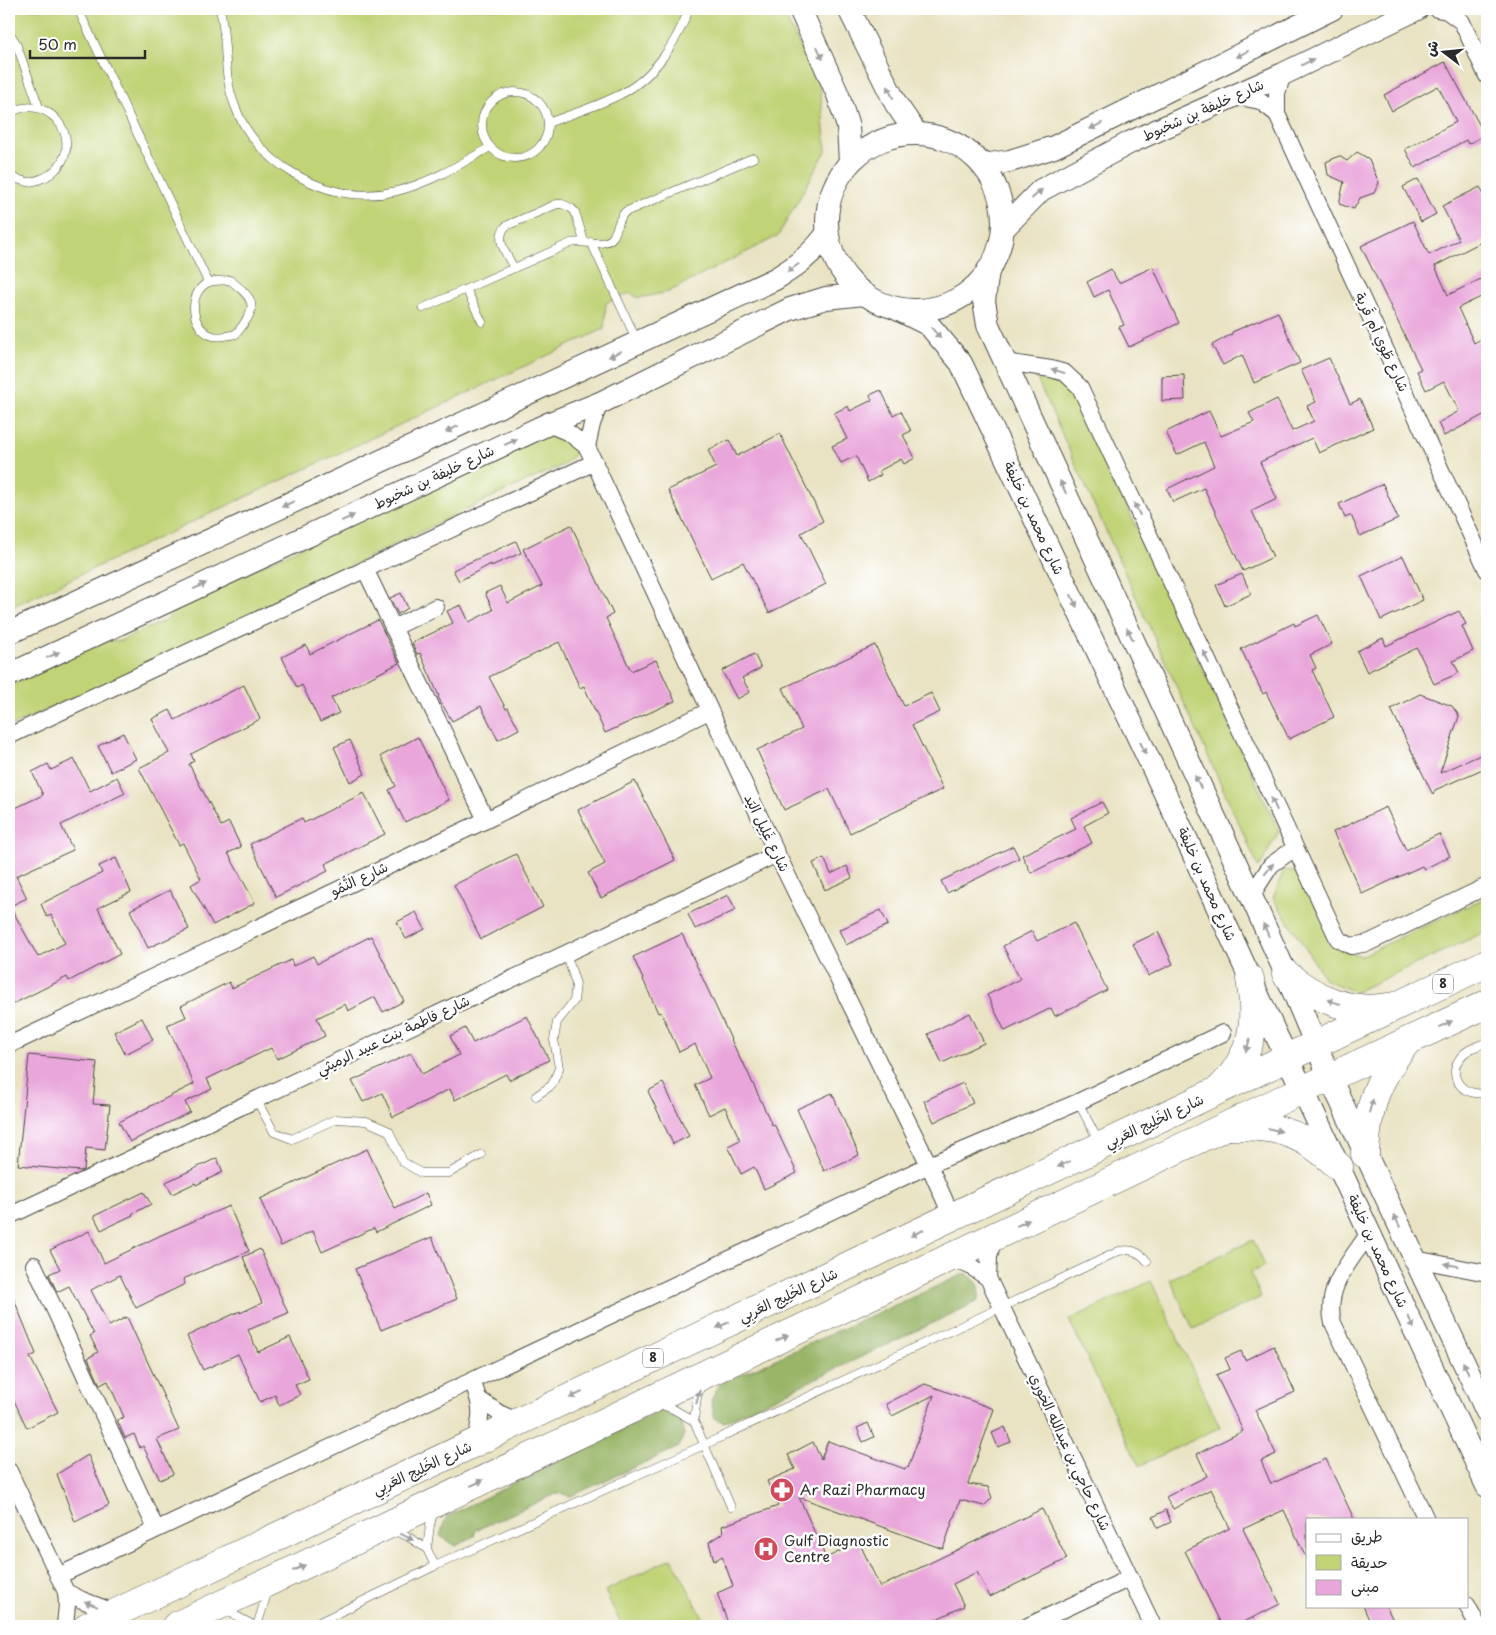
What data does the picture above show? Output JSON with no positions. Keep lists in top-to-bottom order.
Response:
{
  "streets": {
    "highway": ["8", "شارع الخَلِيج العَربِي"],
    "main road": ["شارع خليفة بن شخبوط", "شارع محمد بن خليفة"],
    "street": [
      "شارع طَوي أم قَرية",
      "شارع غَلِيل اليَد",
      "شارع النُّمُو",
      "شارع فاطمة بنت عبيد الرميثي",
      "شارع حاجي بن عبدالله الخوري"
    ]
  },
  "crossings": [
    ["شارع خليفة بن شخبوط", "شارع طَوي أم قَرية"],
    ["شارع خليفة بن شخبوط", "شارع محمد بن خليفة"],
    ["شارع خليفة بن شخبوط", "شارع غَلِيل اليَد"],
    ["شارع محمد بن خليفة", "شارع الخَلِيج العَربِي"],
    ["شارع غَلِيل اليَد", "شارع النُّمُو"],
    ["شارع غَلِيل اليَد", "شارع فاطمة بنت عبيد الرميثي"],
    ["شارع غَلِيل اليَد", "شارع الخَلِيج العَربِي"]
  ],
  "places": {
    "pharmacy": ["Ar Razi Pharmacy"],
    "hospital": ["Gulf Diagnostic Centre"]
  },
  "legend": ["طريق", "حديقة", "مبنى"],
  "scale_bar": "50 m",
  "north": "left"
}
